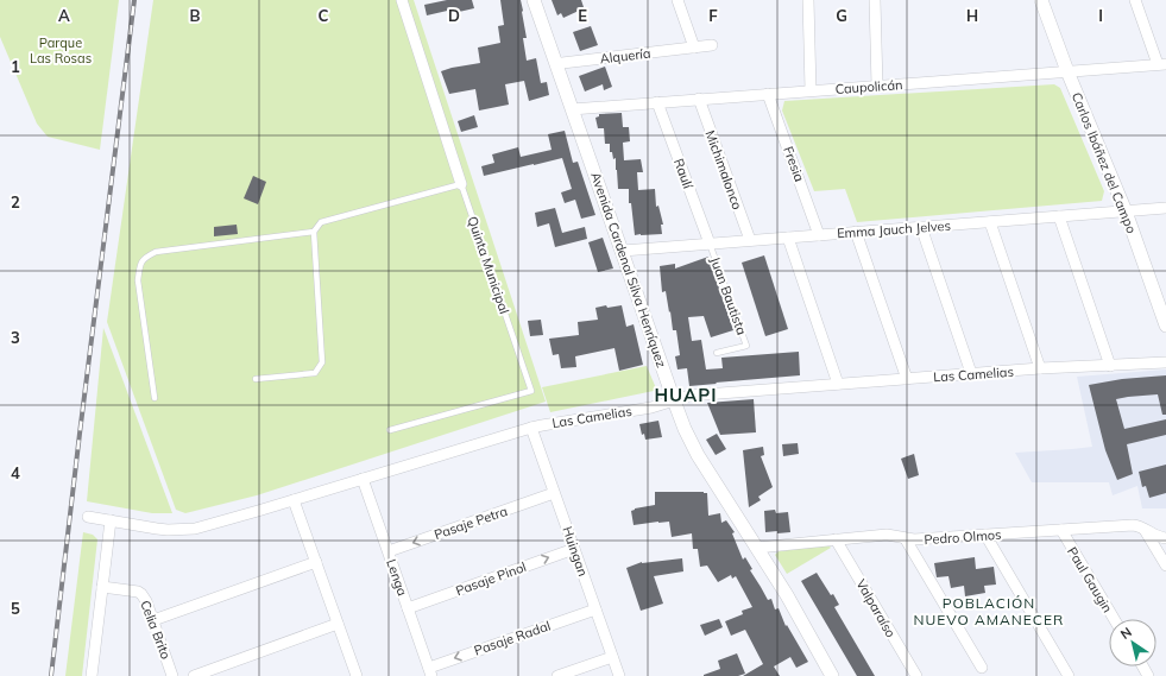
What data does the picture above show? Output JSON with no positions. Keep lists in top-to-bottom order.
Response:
{
  "streets": {
    "street": [
      "Alquería",
      "Caupolicán",
      "Carlos Ibáñez del Campo",
      "Fresia",
      "Michimalonco",
      "Raulí",
      "Emma Jauch Jelves",
      "Quinta Municipal",
      "Avenida Cardenal Silva Henríquez",
      "Las Camelias",
      "Pasaje Petra",
      "Pedro Olmos",
      "Huingan",
      "Lenga",
      "Pasaje Pinol",
      "Paul Gaugin",
      "Valparaíso",
      "Celia Brito",
      "Pasaje Radal"
    ],
    "lane": ["Juan Bautista"]
  },
  "crossings": [
    ["Alquería", "Avenida Cardenal Silva Henríquez"],
    ["Caupolicán", "Carlos Ibáñez del Campo"],
    ["Caupolicán", "Fresia"],
    ["Caupolicán", "Michimalonco"],
    ["Caupolicán", "Raulí"],
    ["Caupolicán", "Avenida Cardenal Silva Henríquez"],
    ["Carlos Ibáñez del Campo", "Emma Jauch Jelves"],
    ["Fresia", "Emma Jauch Jelves"],
    ["Michimalonco", "Emma Jauch Jelves"],
    ["Raulí", "Emma Jauch Jelves"],
    ["Raulí", "Juan Bautista"],
    ["Emma Jauch Jelves", "Avenida Cardenal Silva Henríquez"],
    ["Emma Jauch Jelves", "Juan Bautista"],
    ["Avenida Cardenal Silva Henríquez", "Las Camelias"],
    ["Avenida Cardenal Silva Henríquez", "Pedro Olmos"],
    ["Las Camelias", "Huingan"],
    ["Las Camelias", "Lenga"],
    ["Pasaje Petra", "Huingan"],
    ["Pasaje Petra", "Lenga"],
    ["Pedro Olmos", "Paul Gaugin"],
    ["Pedro Olmos", "Valparaíso"],
    ["Huingan", "Pasaje Pinol"],
    ["Huingan", "Pasaje Radal"],
    ["Lenga", "Pasaje Pinol"],
    ["Lenga", "Pasaje Radal"]
  ],
  "one_way": ["Pasaje Petra", "Pasaje Pinol"],
  "districts": ["HUAPI", "POBLACIÓN NUEVO AMANECER"],
  "parks": ["Parque Las Rosas"],
  "north": "top left",
  "grid": {
    "columns": [
      "A",
      "B",
      "C",
      "D",
      "E",
      "F",
      "G",
      "H",
      "I"
    ],
    "rows": [
      "1",
      "2",
      "3",
      "4",
      "5"
    ]
  }
}
